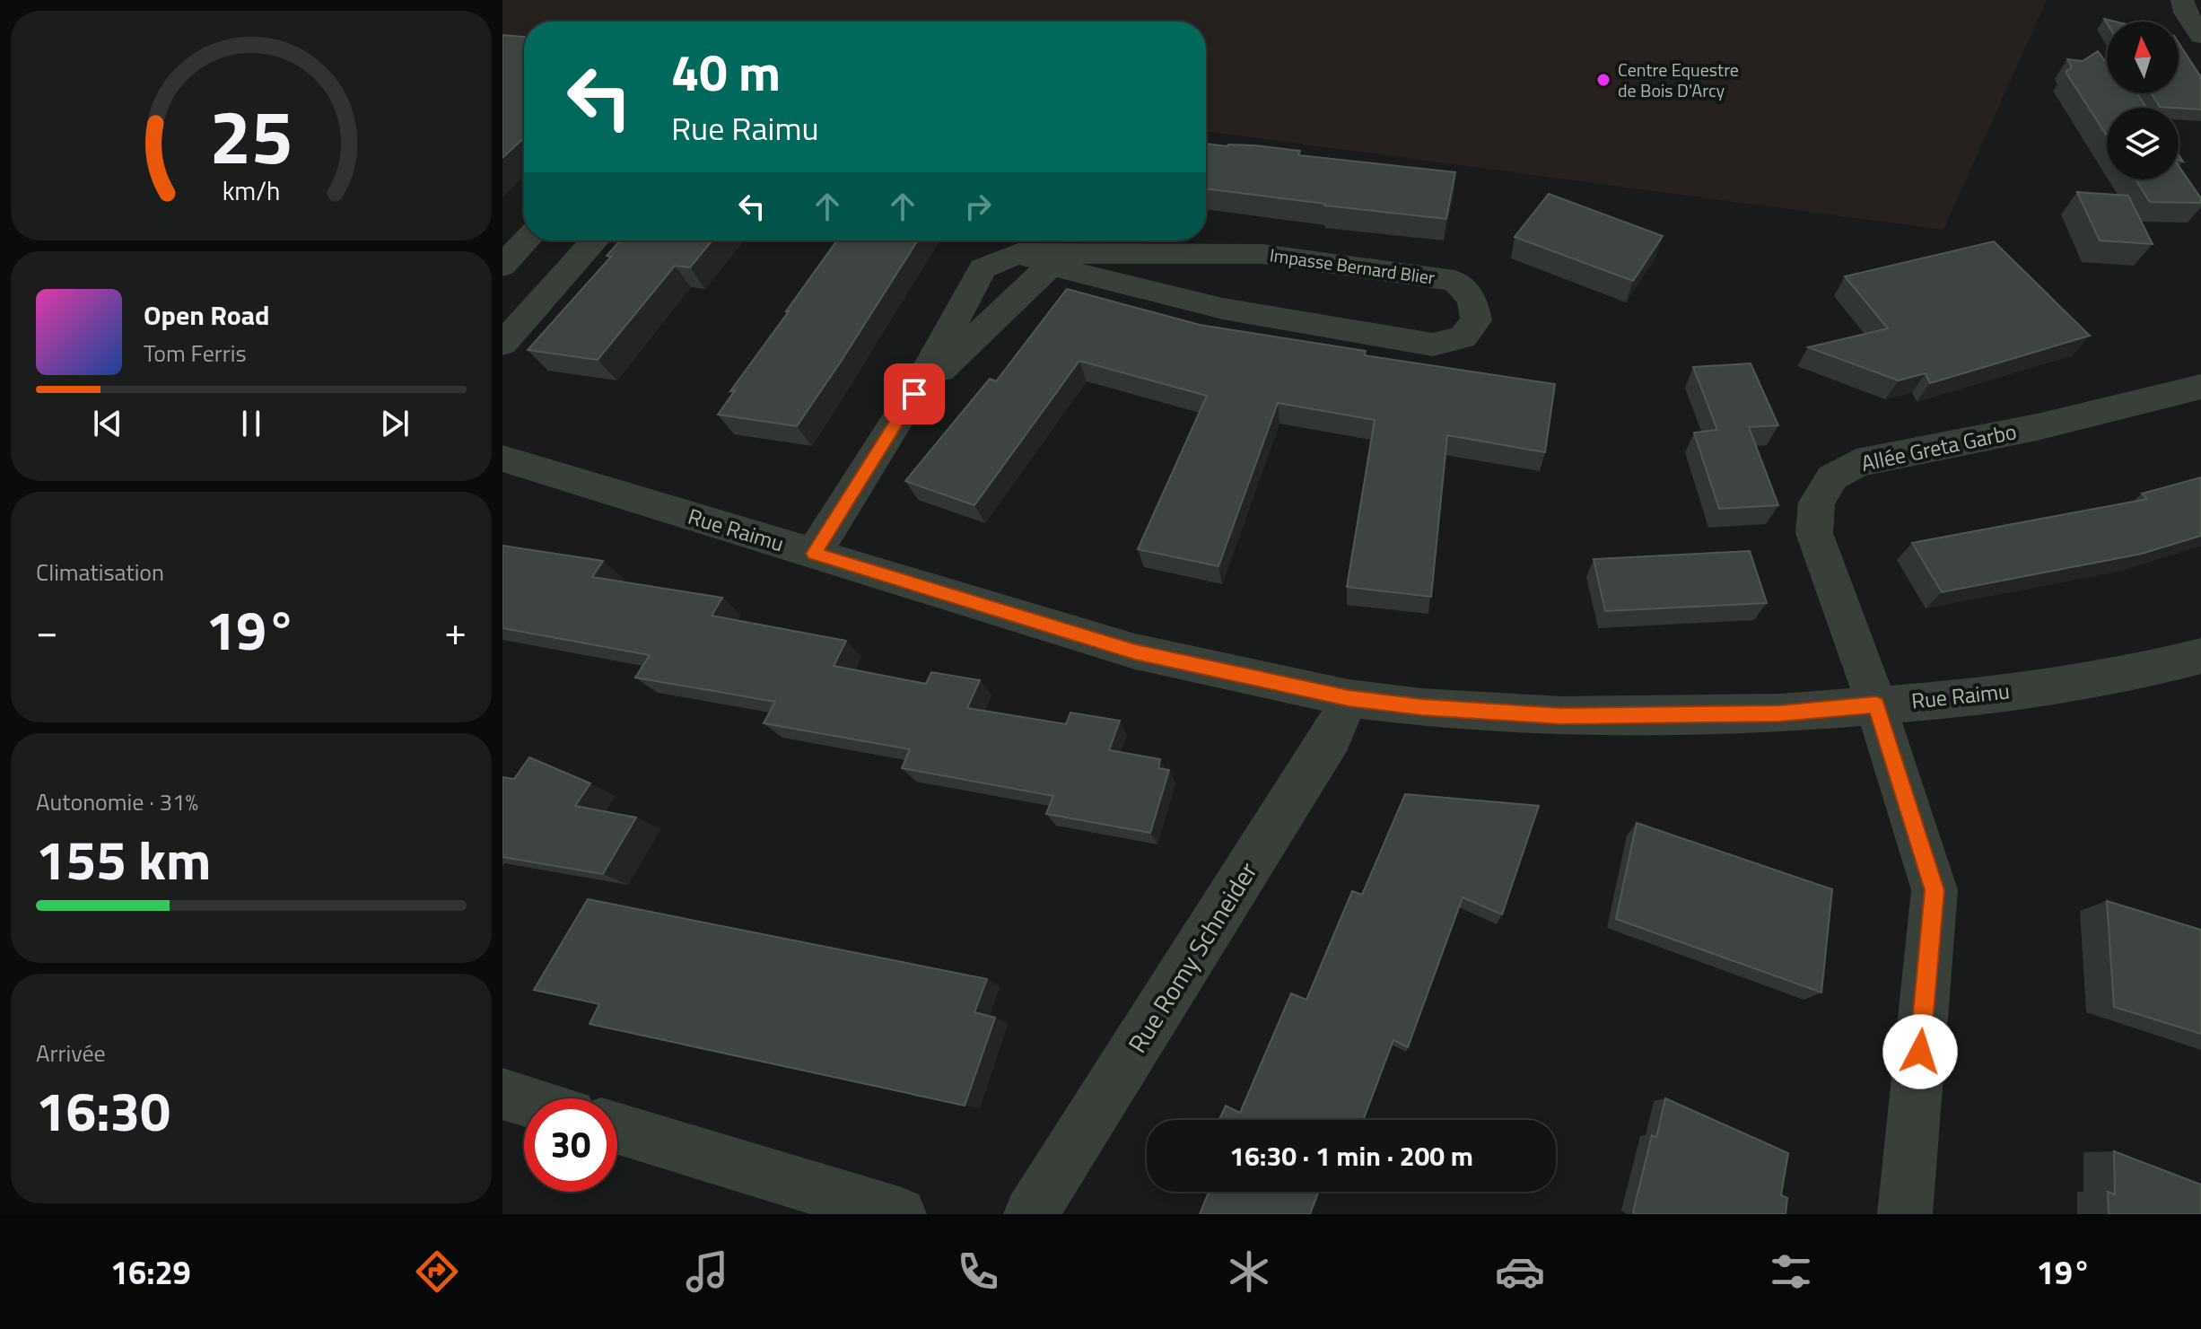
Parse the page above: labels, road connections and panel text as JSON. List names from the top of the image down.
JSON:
{
  "streets": {
    "street": [
      "Impasse Bernard Blier",
      "Allée Greta Garbo",
      "Rue Raimu",
      "Rue Romy Schneider"
    ]
  },
  "crossings": [
    ["Impasse Bernard Blier", "Rue Raimu"],
    ["Allée Greta Garbo", "Rue Raimu"],
    ["Rue Raimu", "Rue Romy Schneider"]
  ],
  "places": ["Centre Equestre de Bois D'Arcy"],
  "north": "top",
  "page": {
    "turn": ["40 m", "Rue Raimu"],
    "song": ["Open Road", "Tom Ferris"],
    "tile": [
      "Climatisation",
      ["Autonomie · 31%", "155 km"],
      ["Arrivée", "16:30"]
    ],
    "heat": ["−", "19°", "+"],
    "limit": "30",
    "trip": "16:30 · 1 min · 200 m",
    "tabs": ["16:29", "19°"],
    "gauge": ["25", "km/h"]
  }
}
